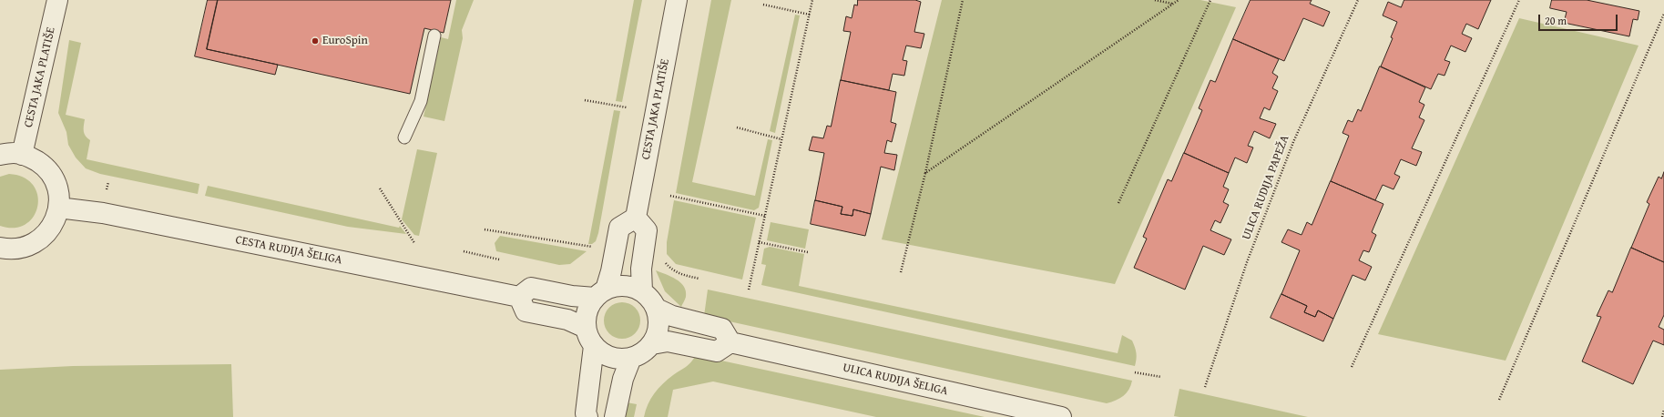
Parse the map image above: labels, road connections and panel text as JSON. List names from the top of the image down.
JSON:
{
  "streets": {
    "street": ["CESTA JAKA PLATIŠE", "CESTA RUDIJA ŠELIGA", "ULICA RUDIJA ŠELIGA"],
    "path": ["ULICA RUDIJA PAPEŽA"]
  },
  "places": ["EuroSpin"],
  "scale_bar": "20 m"
}
